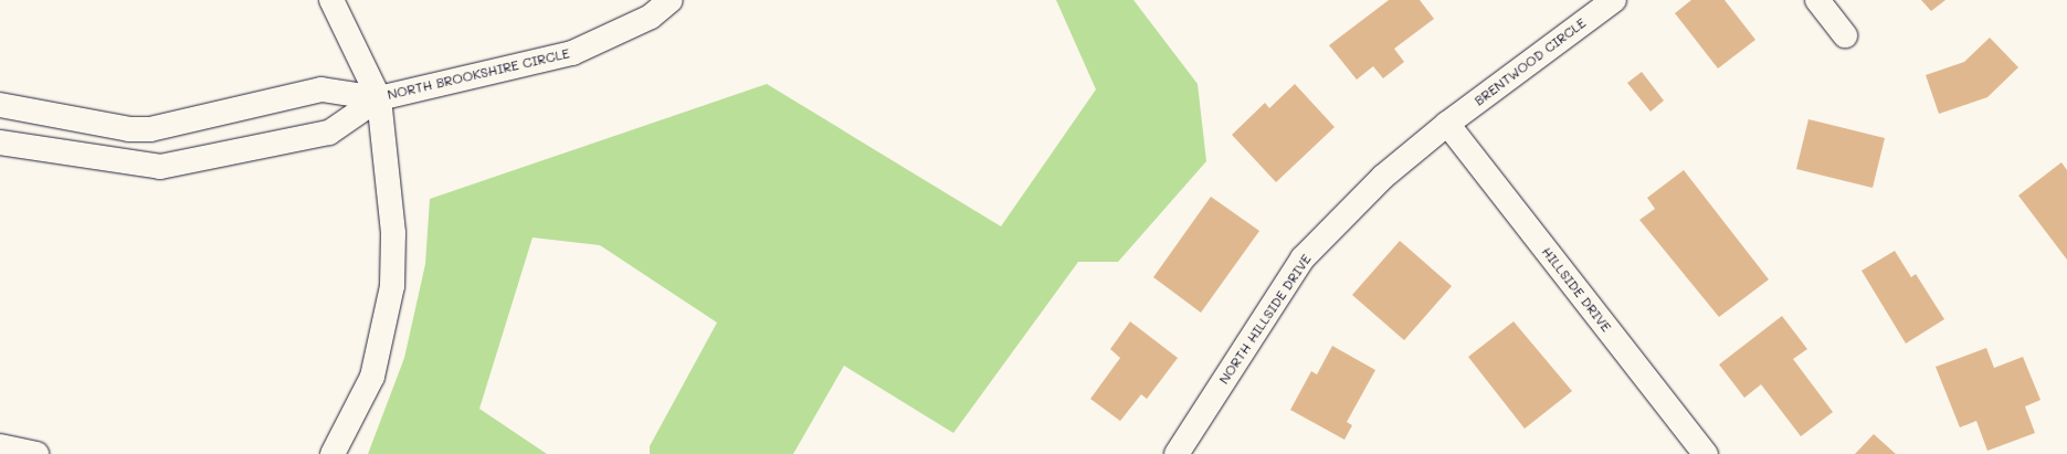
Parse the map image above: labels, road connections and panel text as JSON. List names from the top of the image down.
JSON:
{
  "streets": {
    "street": [
      "BRENTWOOD CIRCLE",
      "NORTH BROOKSHIRE CIRCLE",
      "HILLSIDE DRIVE",
      "NORTH HILLSIDE DRIVE"
    ]
  },
  "crossings": [
    ["BRENTWOOD CIRCLE", "HILLSIDE DRIVE"],
    ["BRENTWOOD CIRCLE", "NORTH HILLSIDE DRIVE"],
    ["HILLSIDE DRIVE", "NORTH HILLSIDE DRIVE"]
  ]
}
